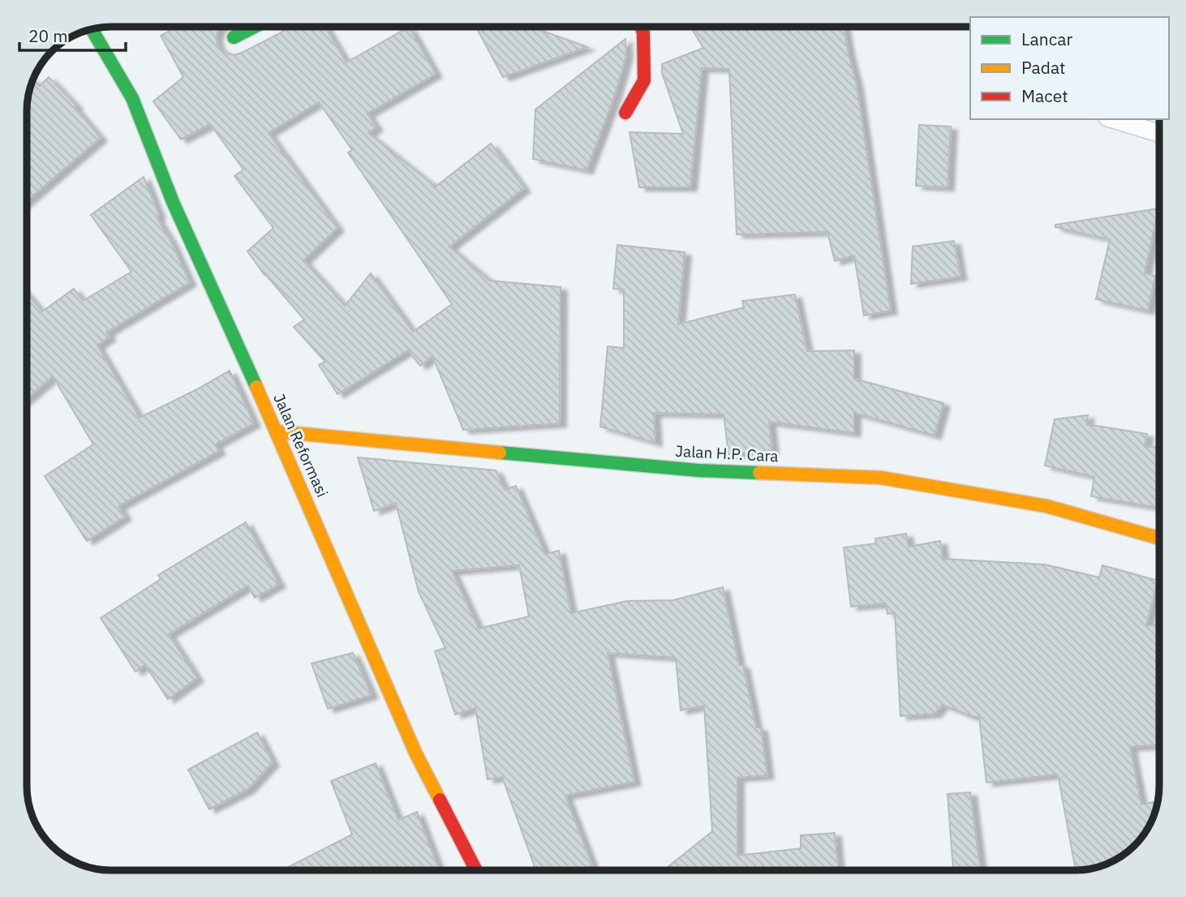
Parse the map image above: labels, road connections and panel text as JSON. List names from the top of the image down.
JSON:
{
  "streets": {
    "street": ["Jalan Reformasi", "Jalan H.P. Cara"]
  },
  "crossings": [
    ["Jalan Reformasi", "Jalan H.P. Cara"]
  ],
  "legend": ["Lancar", "Padat", "Macet"],
  "scale_bar": "20 m"
}
